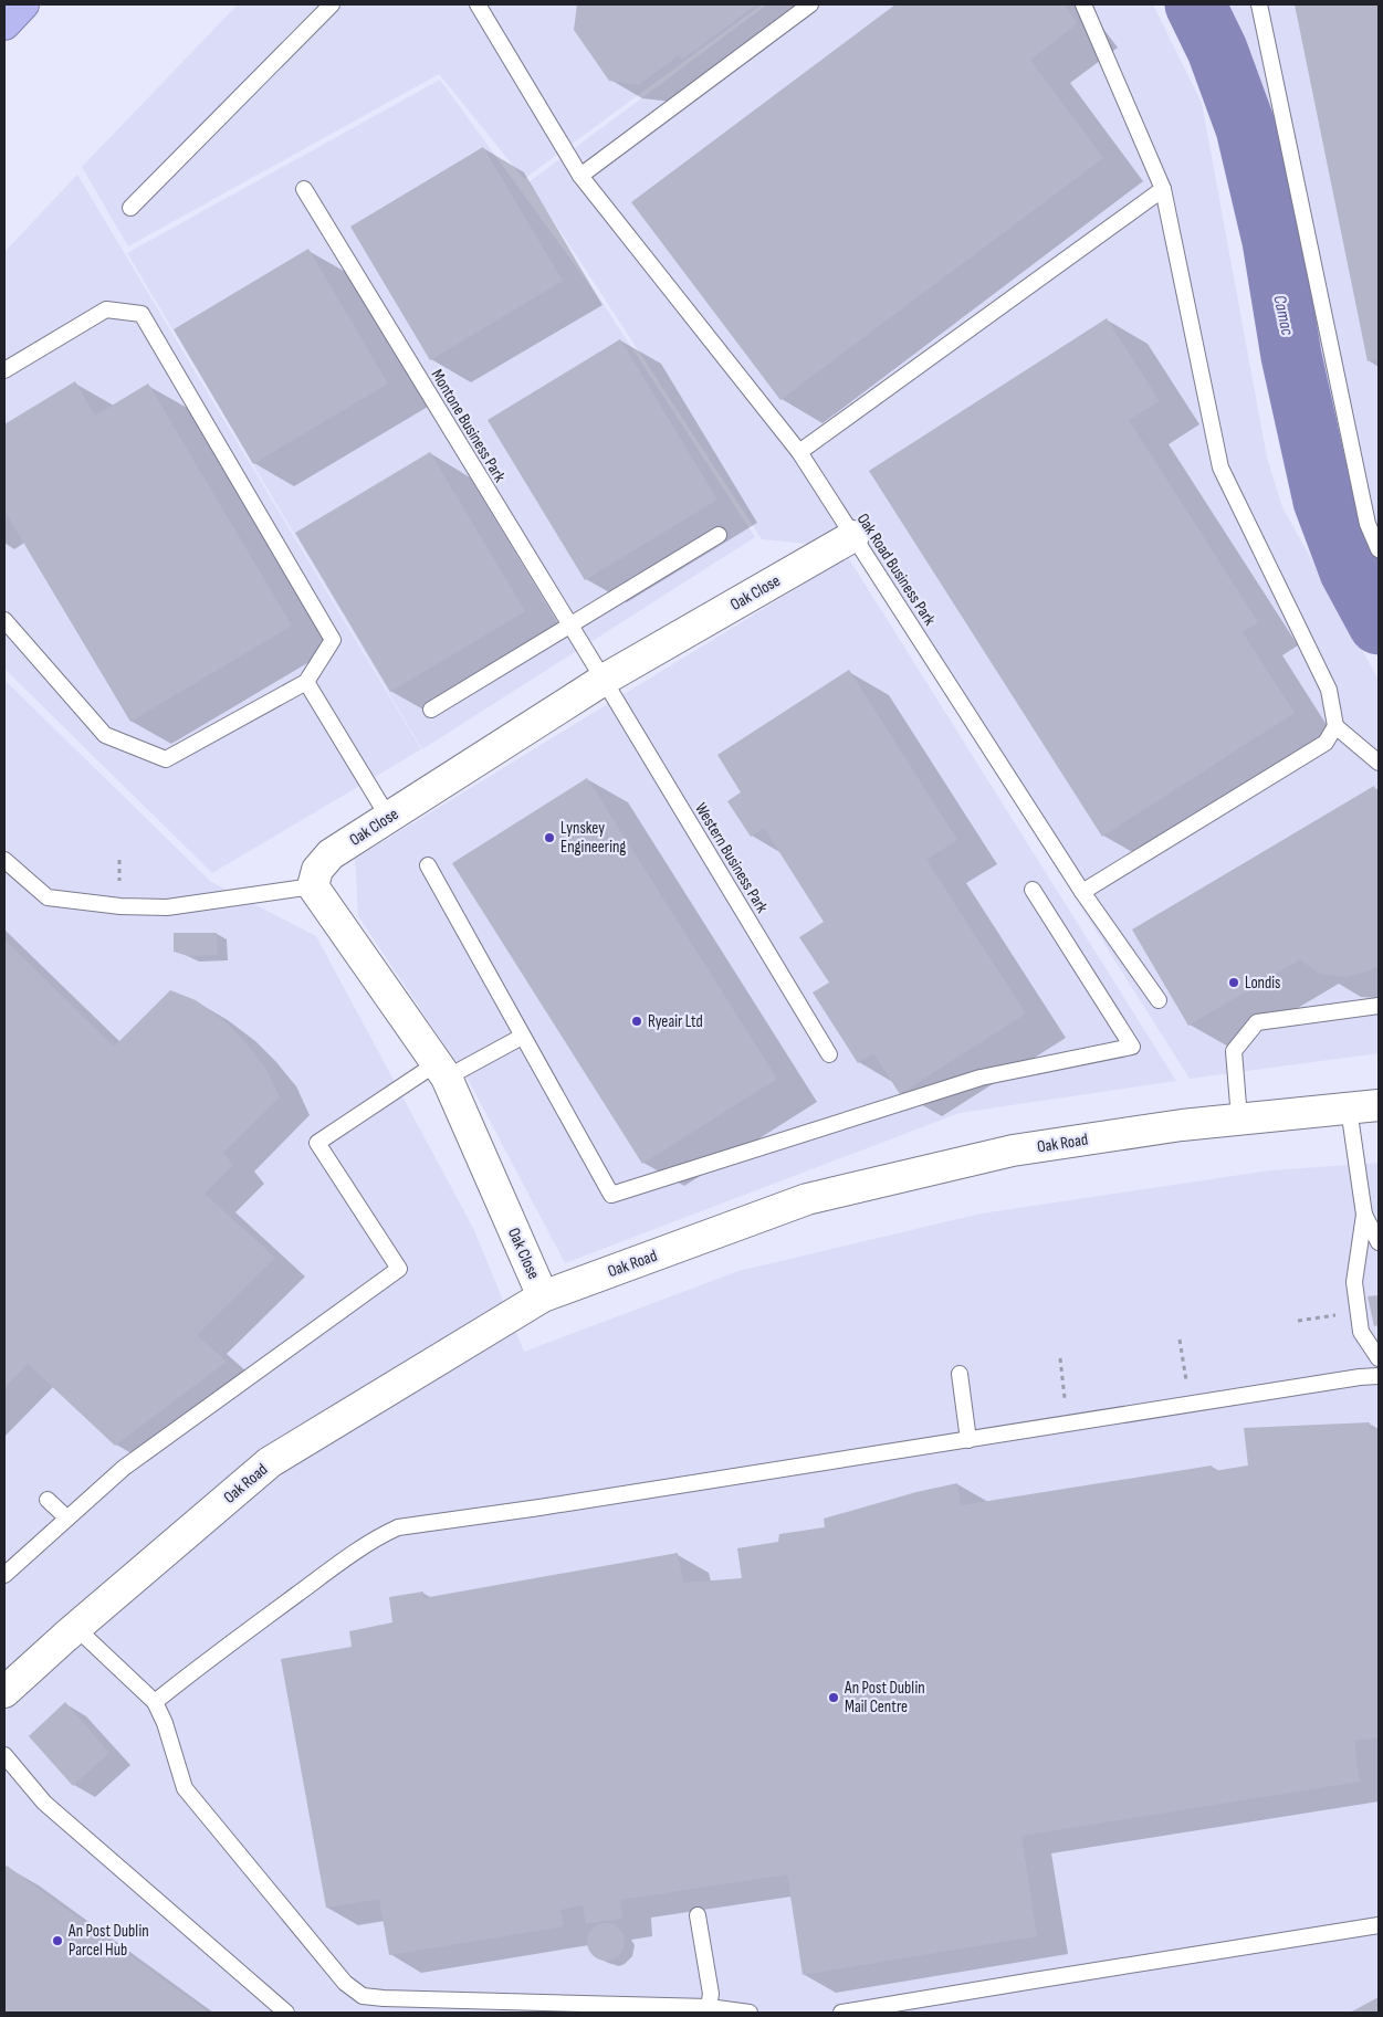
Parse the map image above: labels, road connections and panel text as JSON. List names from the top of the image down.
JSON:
{
  "streets": {
    "street": ["Oak Close", "Oak Road"],
    "lane": ["Montone Business Park", "Oak Road Business Park", "Western Business Park"]
  },
  "crossings": [
    ["Montone Business Park", "Oak Close"],
    ["Montone Business Park", "Western Business Park"],
    ["Oak Road Business Park", "Oak Close"],
    ["Oak Close", "Western Business Park"],
    ["Oak Close", "Oak Road"]
  ],
  "water": ["Camac"],
  "places": [
    "Lynskey Engineering",
    "Londis",
    "Ryeair Ltd",
    "An Post Dublin Mail Centre",
    "An Post Dublin Parcel Hub"
  ]
}
